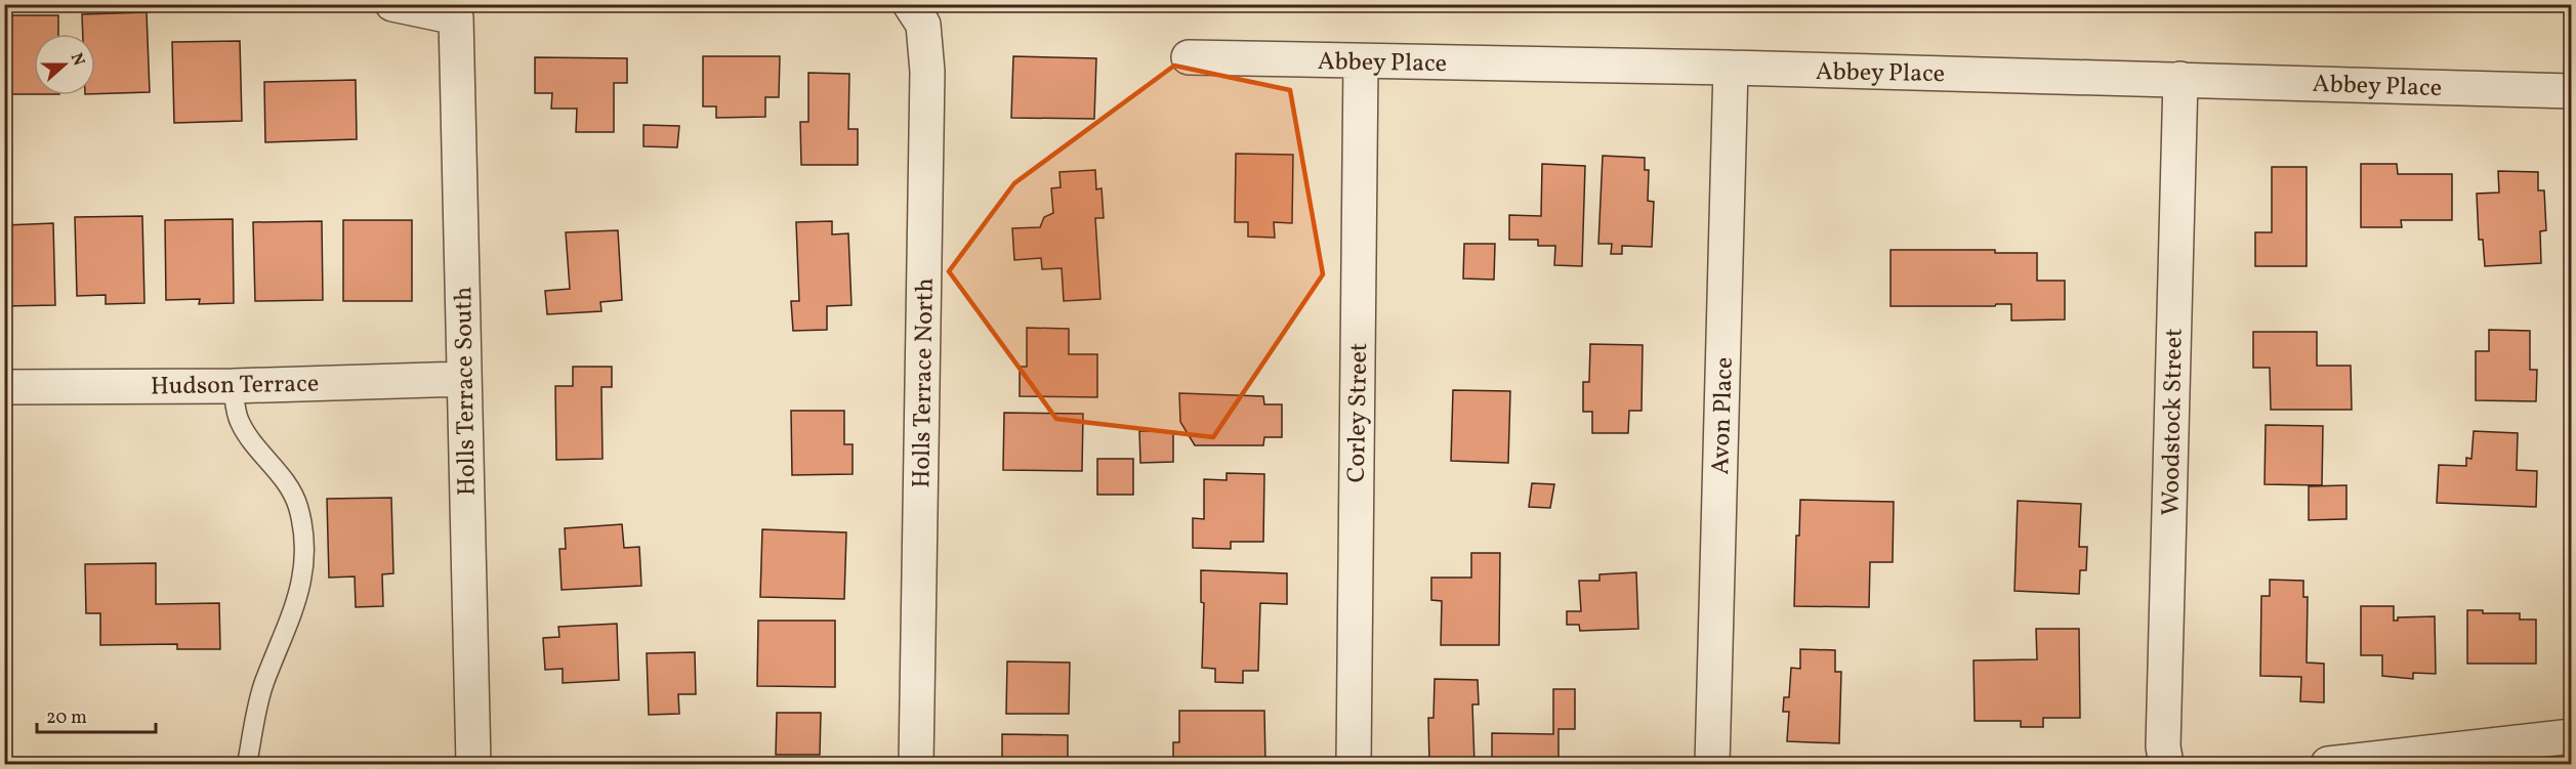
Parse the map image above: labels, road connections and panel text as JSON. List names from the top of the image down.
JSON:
{
  "streets": {
    "street": [
      "Abbey Place",
      "Holls Terrace North",
      "Hudson Terrace",
      "Holls Terrace South",
      "Corley Street",
      "Avon Place",
      "Woodstock Street"
    ]
  },
  "crossings": [
    ["Abbey Place", "Corley Street"],
    ["Abbey Place", "Avon Place"],
    ["Abbey Place", "Woodstock Street"],
    ["Hudson Terrace", "Holls Terrace South"]
  ],
  "scale_bar": "20 m",
  "north": "right"
}
